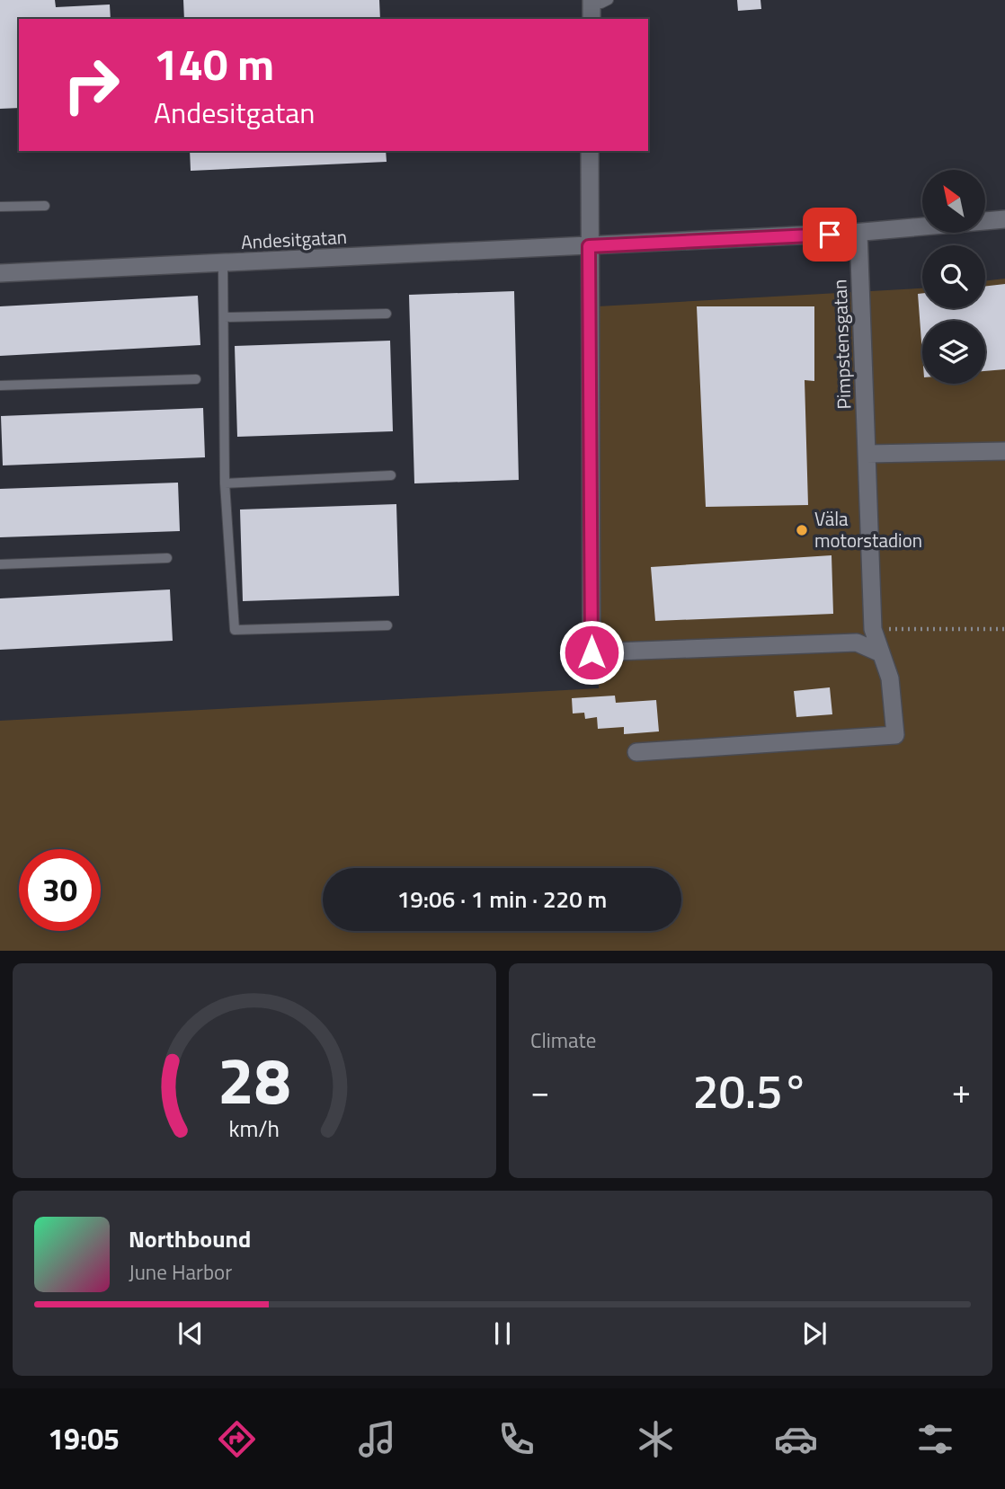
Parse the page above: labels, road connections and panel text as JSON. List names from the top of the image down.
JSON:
{
  "streets": {
    "street": ["Andesitgatan", "Pimpstensgatan"]
  },
  "crossings": [
    ["Andesitgatan", "Pimpstensgatan"]
  ],
  "places": ["Väla motorstadion"],
  "north": "top left",
  "page": {
    "turn": ["140 m", "Andesitgatan"],
    "limit": "30",
    "trip": "19:06 · 1 min · 220 m",
    "tile": "Climate",
    "heat": ["−", "20.5°", "+"],
    "song": ["Northbound", "June Harbor"],
    "tabs": "19:05",
    "gauge": ["28", "km/h"]
  }
}
